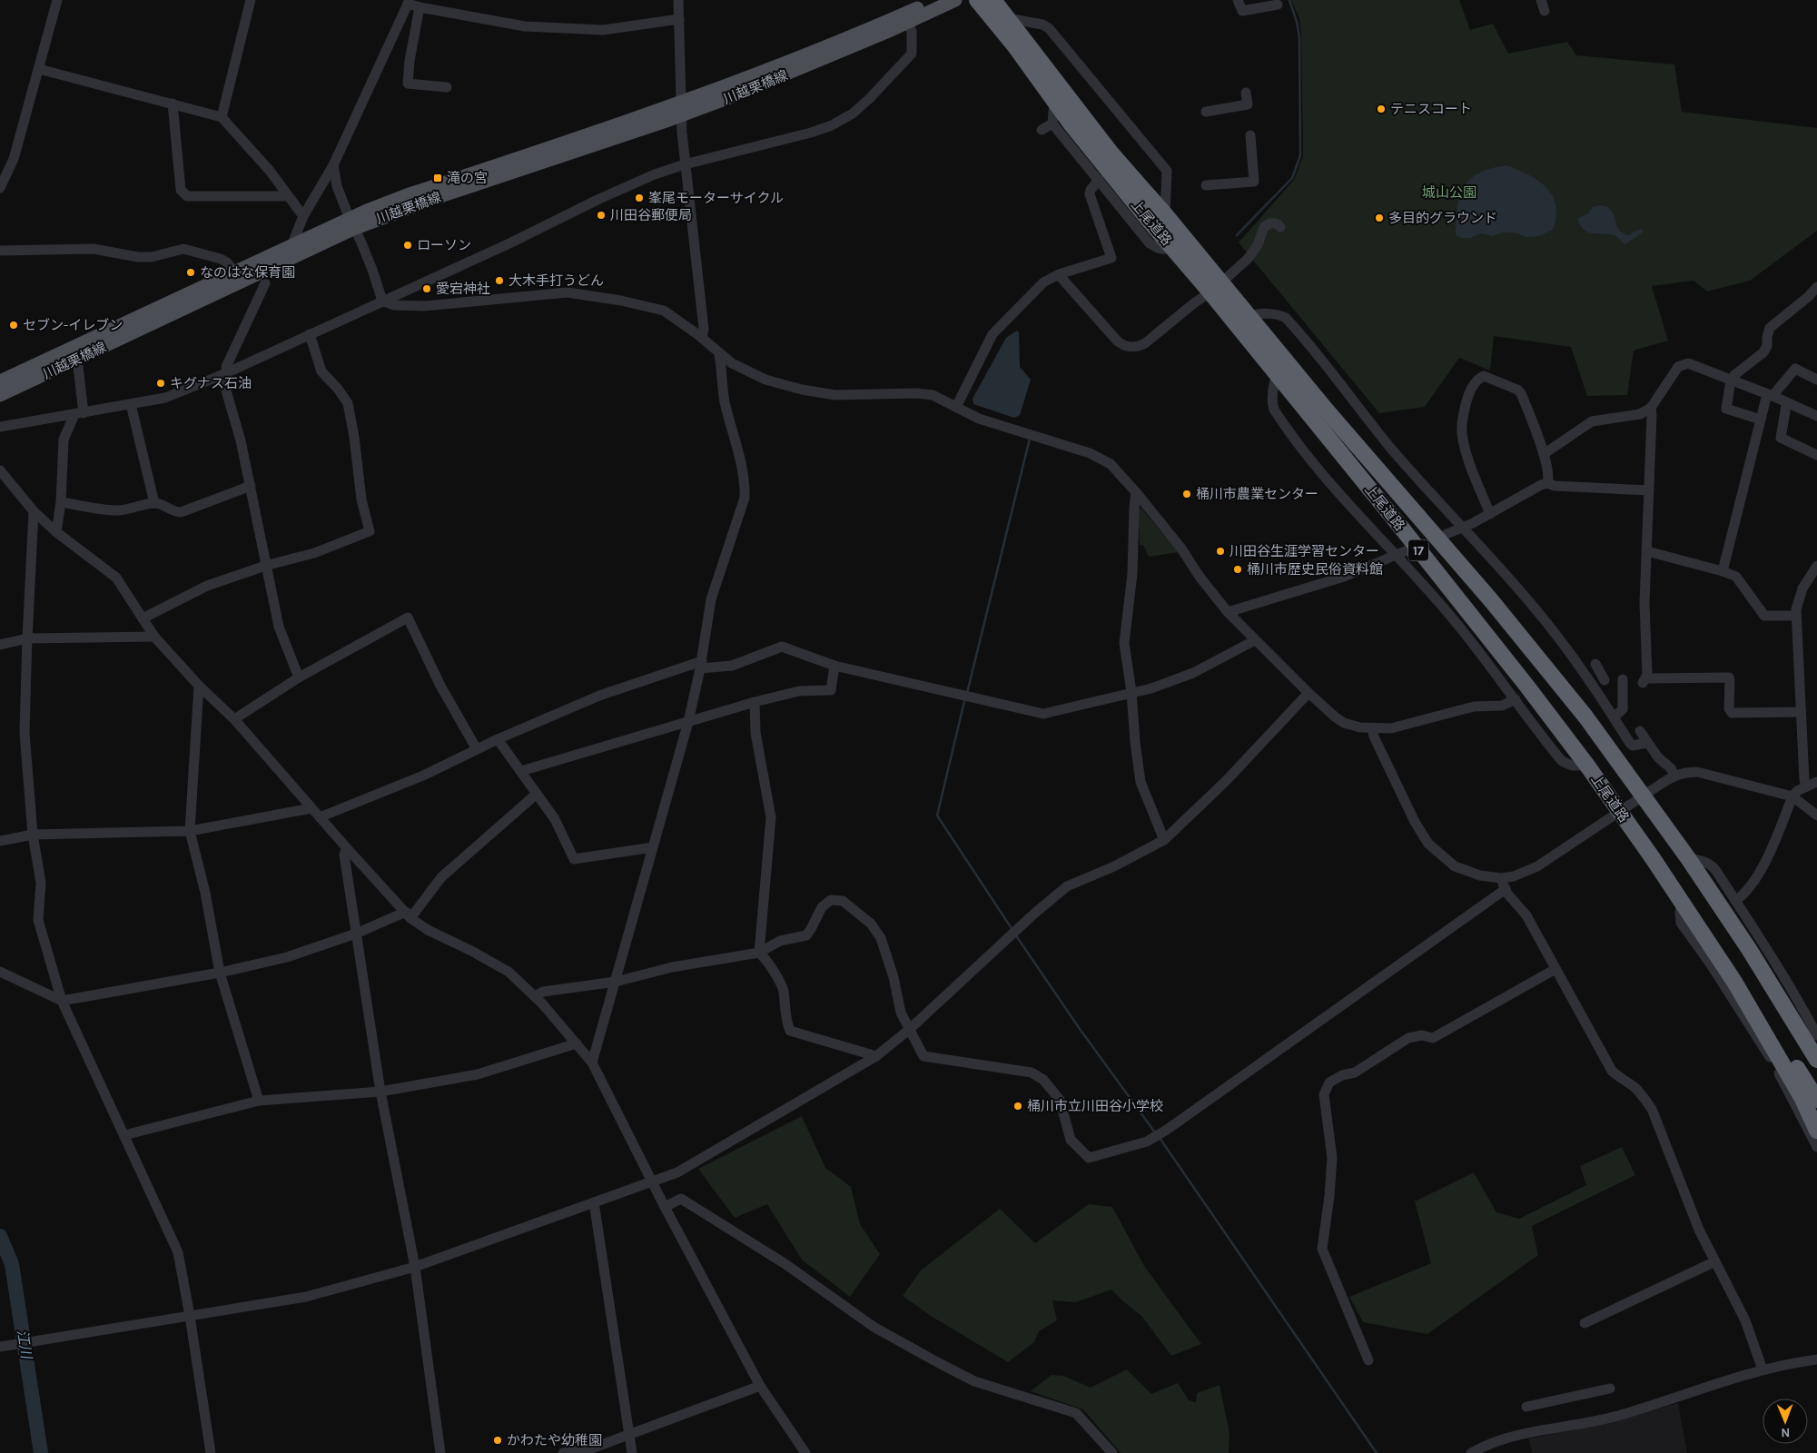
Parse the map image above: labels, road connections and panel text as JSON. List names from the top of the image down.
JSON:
{
  "streets": {
    "highway": ["上尾道路", "17"],
    "main road": ["川越栗橋線"]
  },
  "water": ["江川"],
  "parks": ["城山公園"],
  "places": {
    "other": [
      "テニスコート",
      "峯尾モーターサイクル",
      "川田谷郵便局",
      "多目的グラウンド",
      "ローソン",
      "なのはな保育園",
      "大木手打うどん",
      "愛宕神社",
      "セブン-イレブン",
      "キグナス石油",
      "桶川市農業センター",
      "川田谷生涯学習センター",
      "桶川市歴史民俗資料館",
      "桶川市立川田谷小学校",
      "かわたや幼稚園"
    ],
    "transit": ["滝の宮"]
  },
  "north": "bottom"
}
